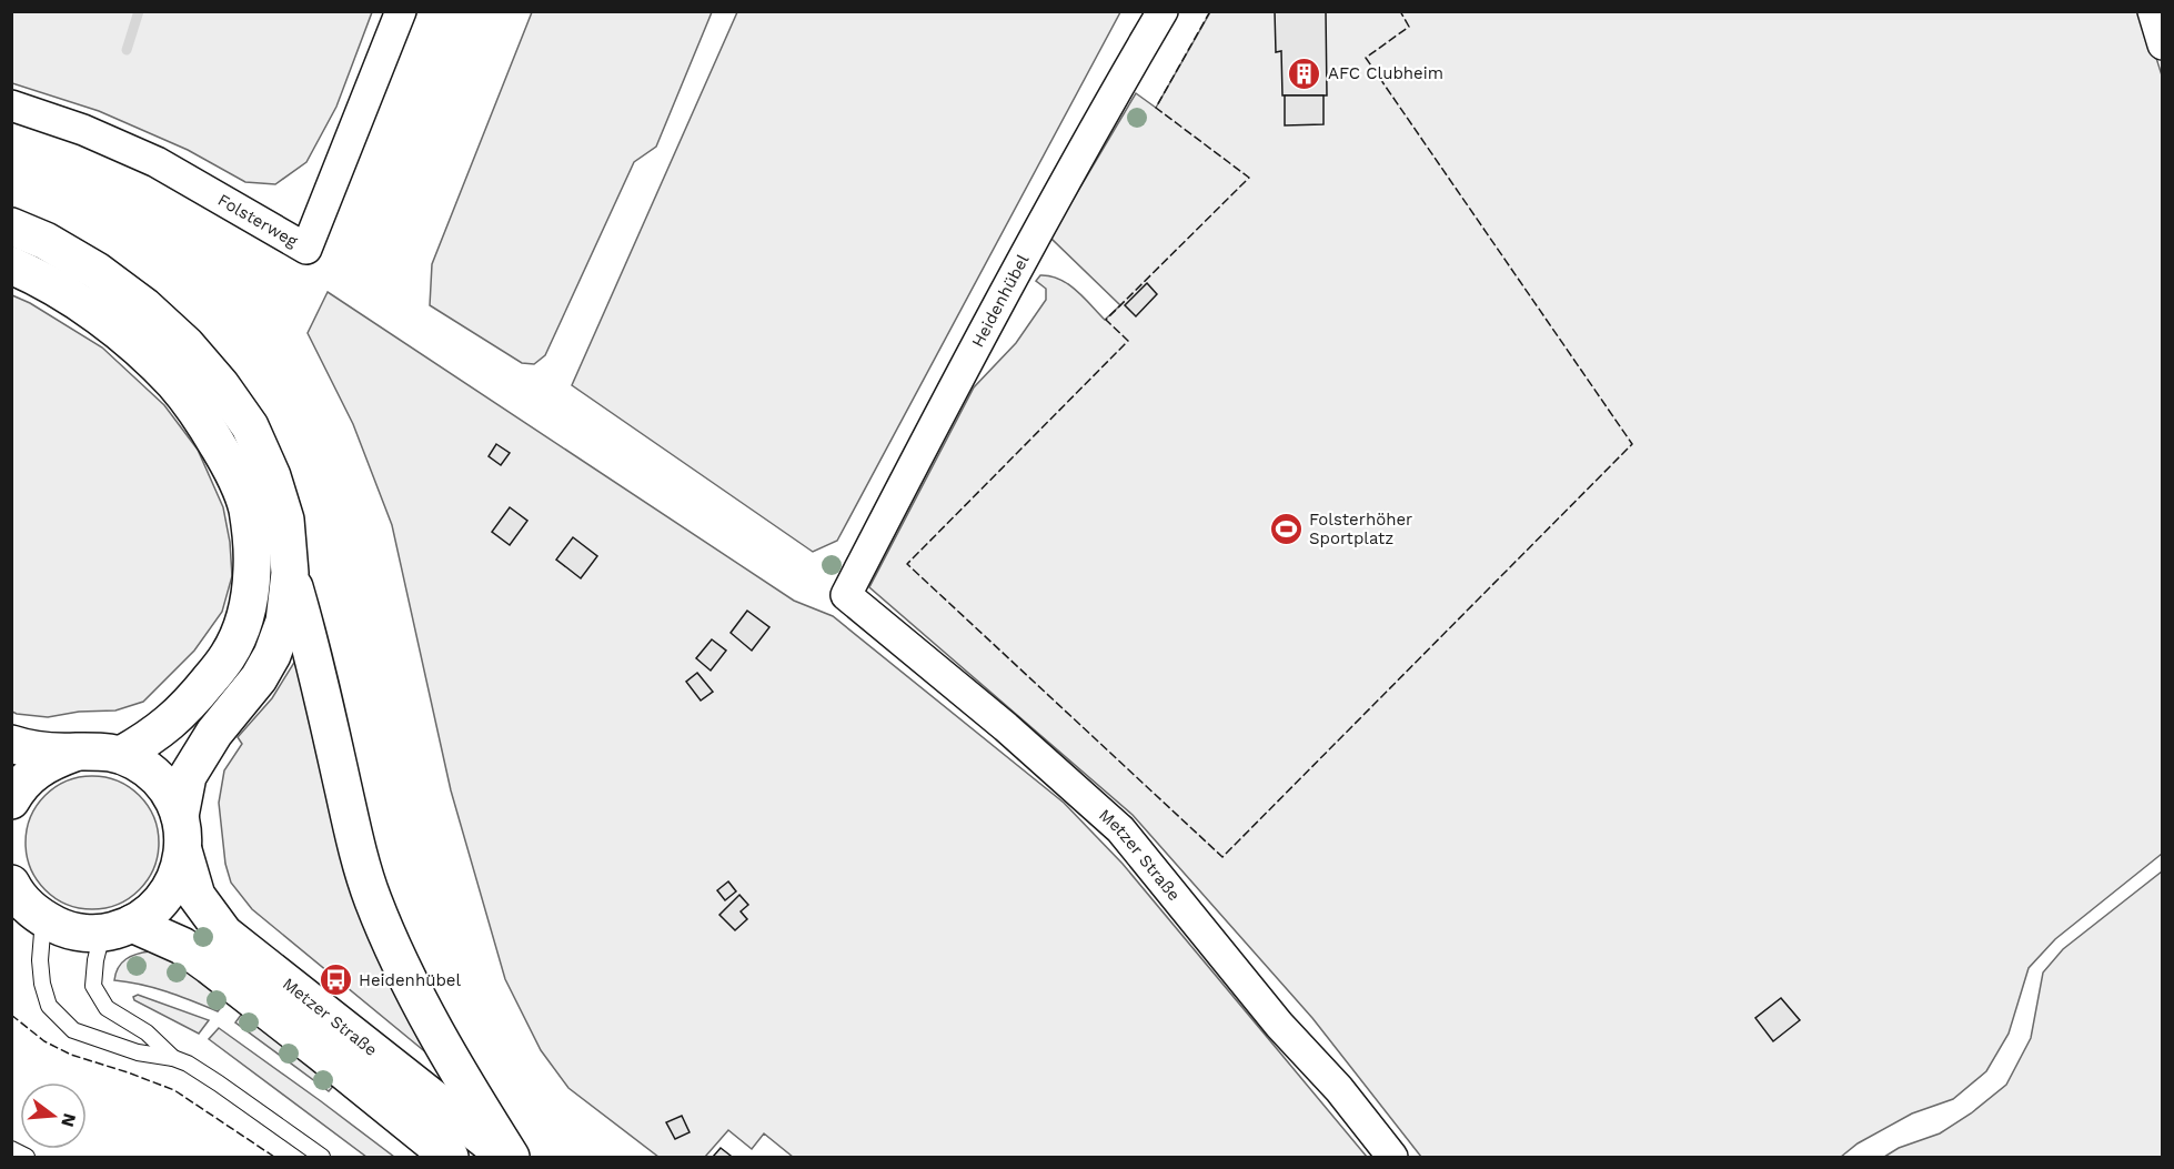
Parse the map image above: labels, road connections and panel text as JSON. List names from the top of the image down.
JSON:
{
  "streets": {
    "main road": ["Metzer Straße"],
    "street": ["Folsterweg", "Heidenhübel"]
  },
  "crossings": [
    ["Heidenhübel", "Metzer Straße"]
  ],
  "places": {
    "building": ["AFC Clubheim"],
    "sports": ["Folsterhöher Sportplatz"],
    "bus stop": ["Heidenhübel"]
  },
  "north": "right"
}
